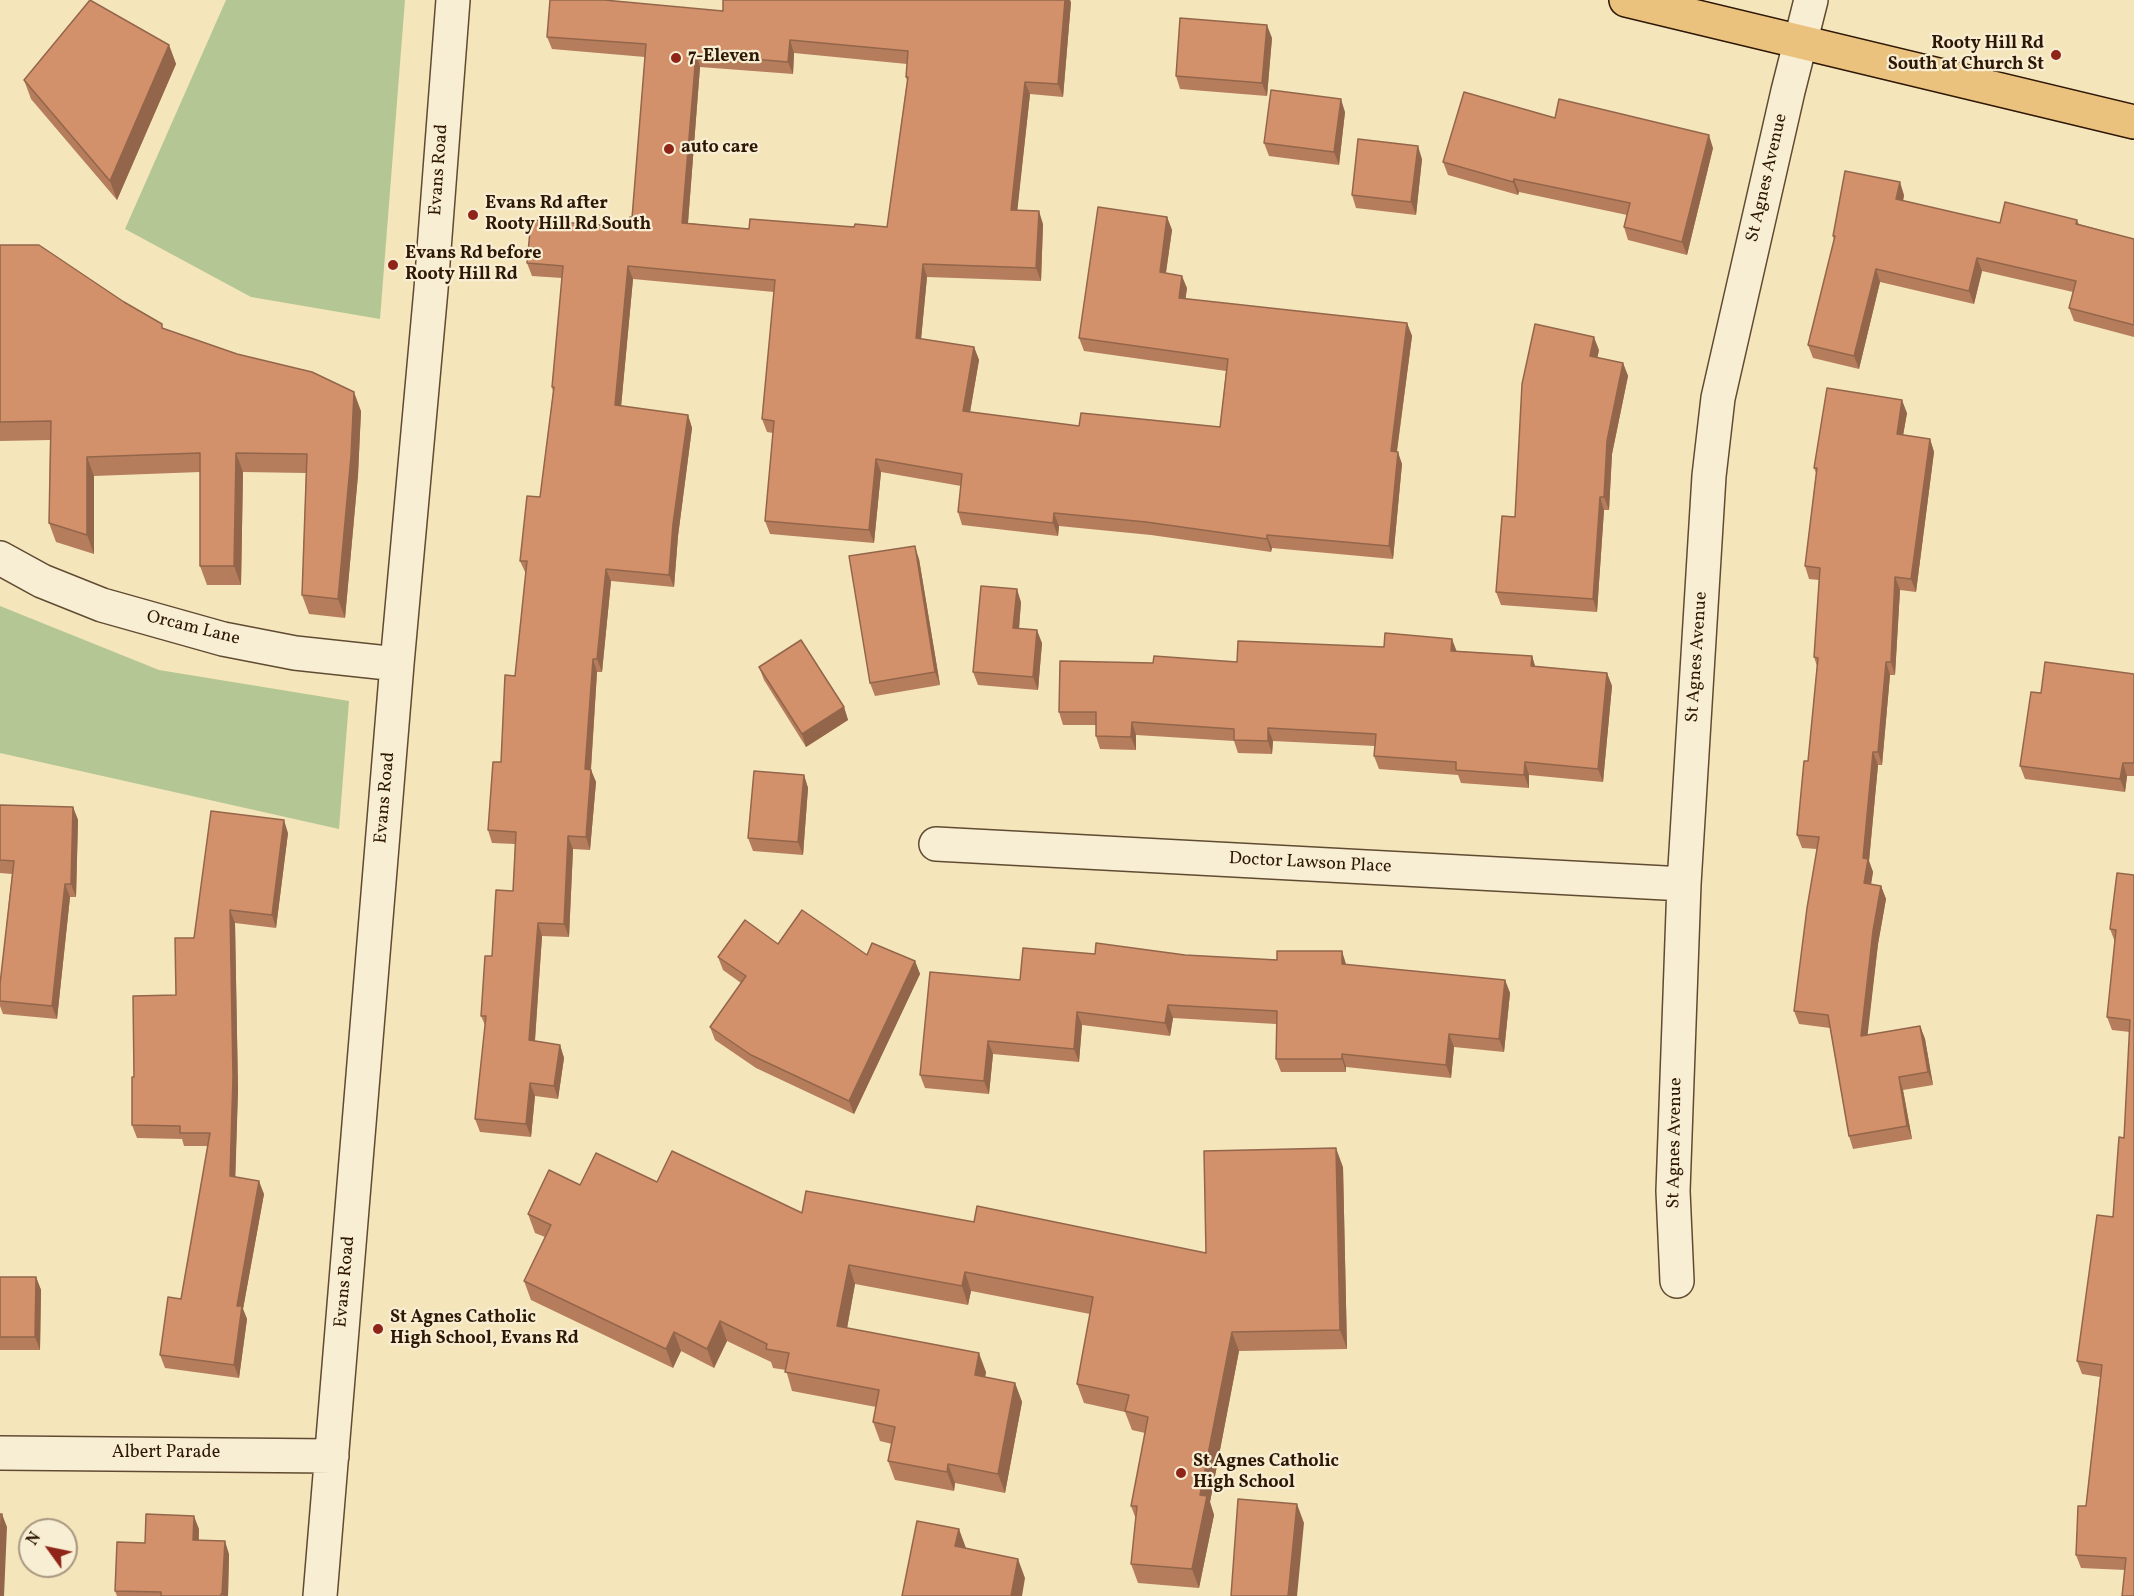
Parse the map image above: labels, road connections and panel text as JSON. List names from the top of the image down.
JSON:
{
  "streets": {
    "street": [
      "Evans Road",
      "St Agnes Avenue",
      "Orcam Lane",
      "Doctor Lawson Place",
      "Albert Parade"
    ]
  },
  "crossings": [
    ["Evans Road", "Orcam Lane"],
    ["Evans Road", "Albert Parade"],
    ["St Agnes Avenue", "Doctor Lawson Place"]
  ],
  "places": [
    "Rooty Hill Rd South at Church St",
    "7-Eleven",
    "auto care",
    "Evans Rd after Rooty Hill Rd South",
    "Evans Rd before Rooty Hill Rd",
    "St Agnes Catholic High School, Evans Rd",
    "St Agnes Catholic High School"
  ],
  "north": "top left"
}
